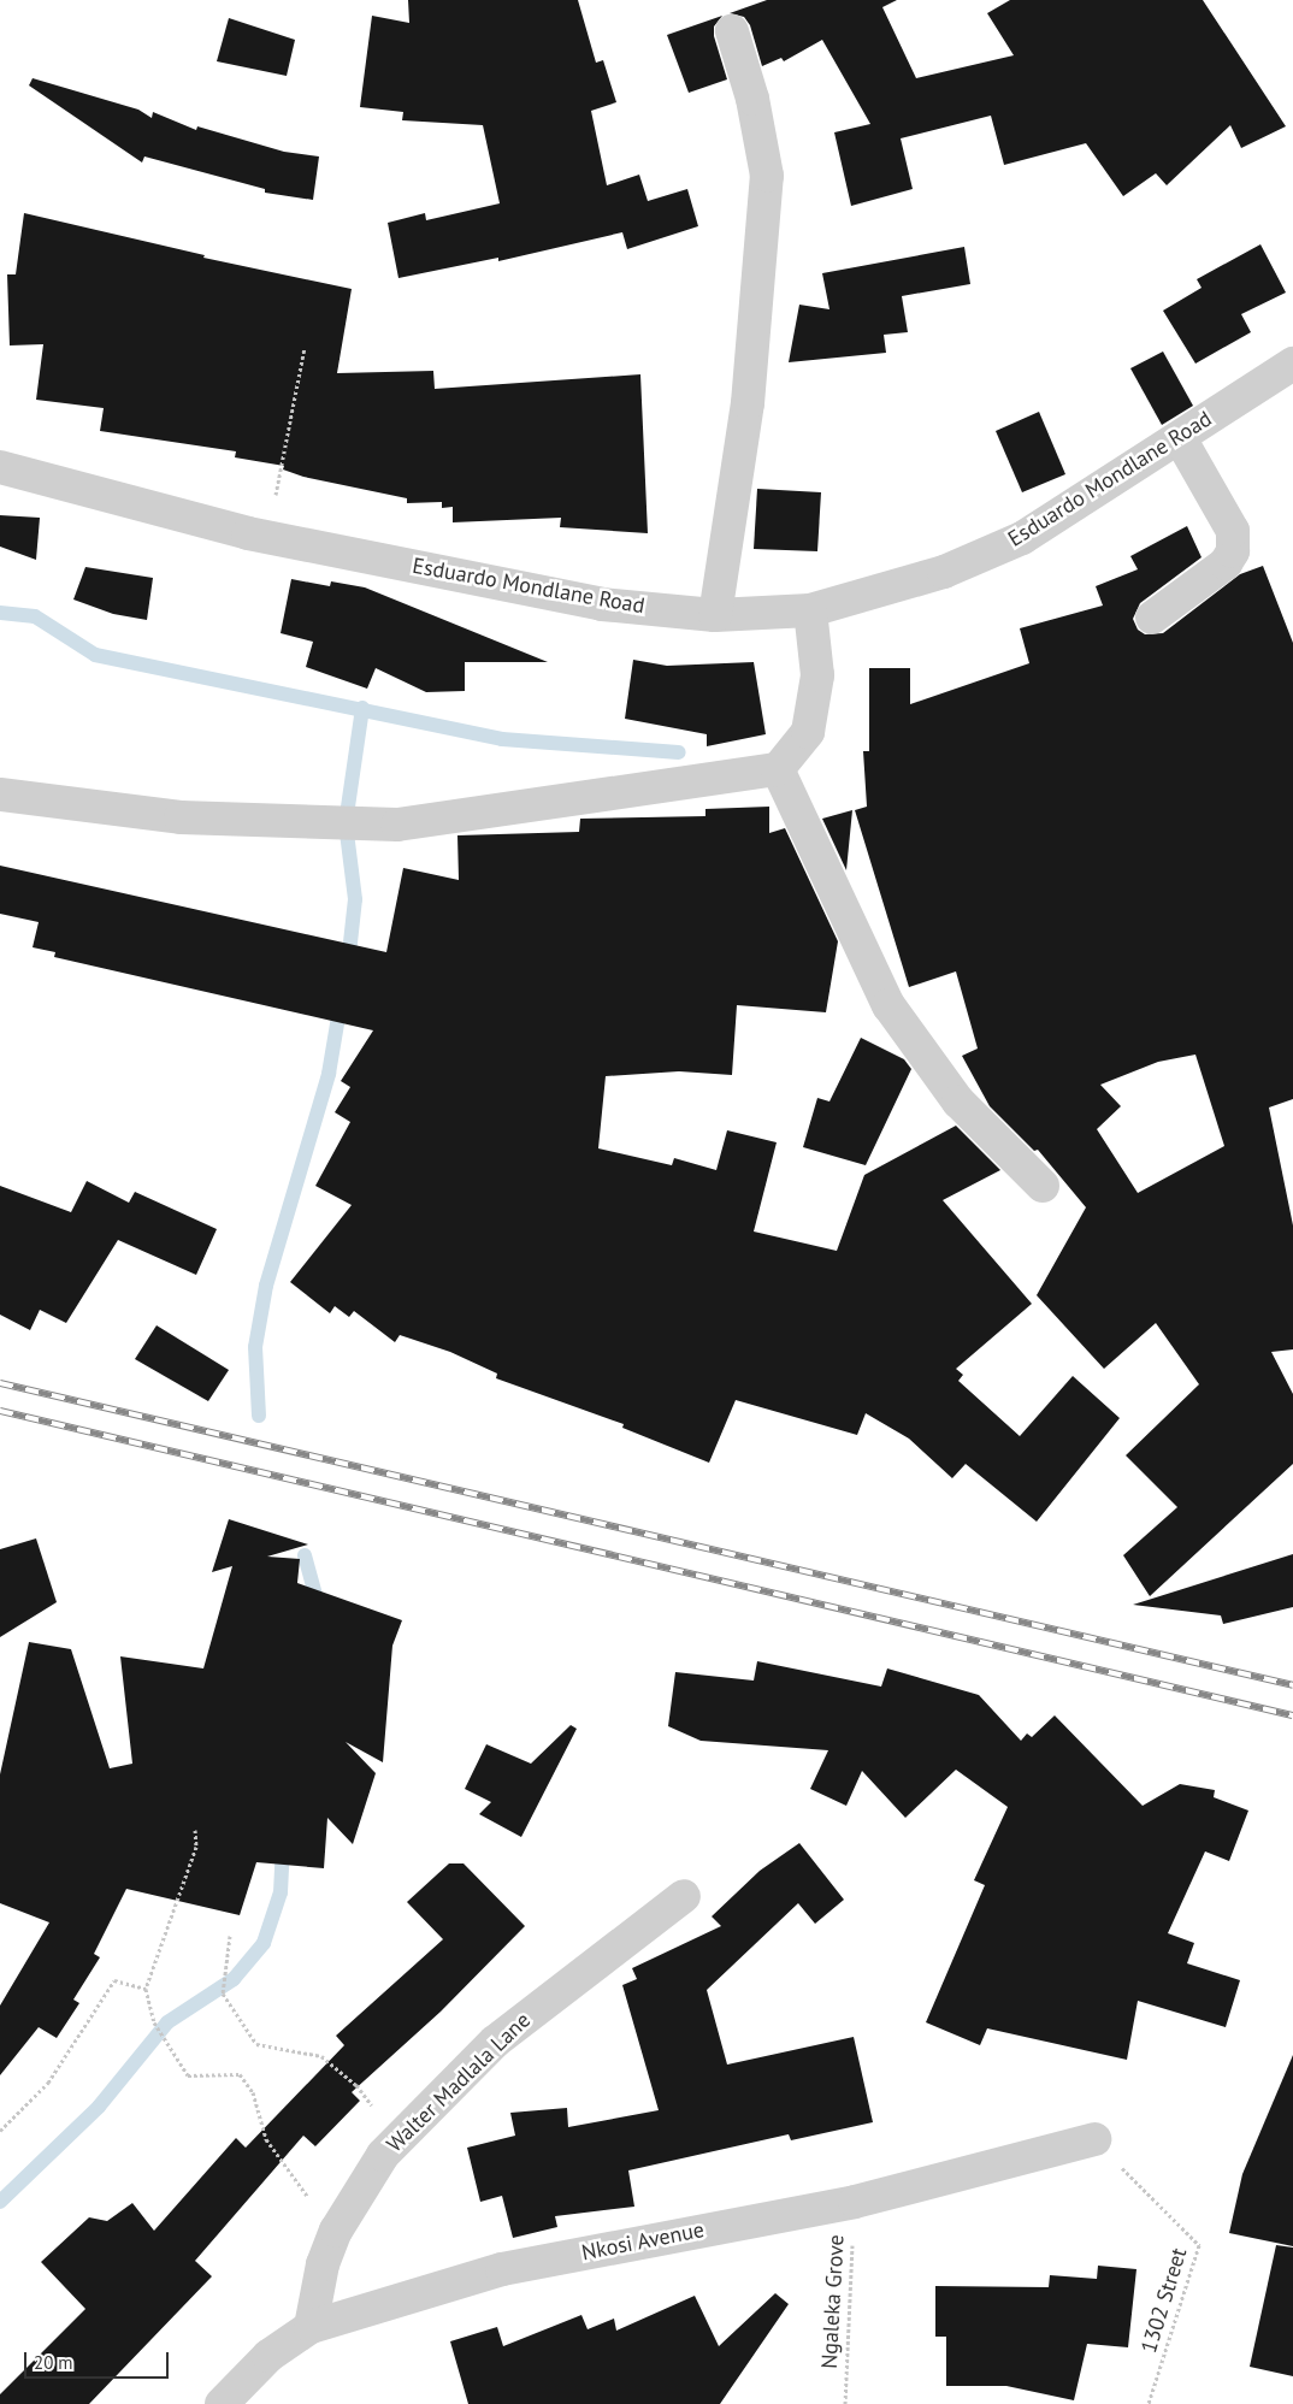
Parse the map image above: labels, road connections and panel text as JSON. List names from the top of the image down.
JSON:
{
  "streets": {
    "street": ["Esduardo Mondlane Road", "Walter Madlala Lane", "Nkosi Avenue"],
    "path": ["1302 Street", "Ngaleka Grove"]
  },
  "crossings": [
    ["Walter Madlala Lane", "Nkosi Avenue"],
    ["Nkosi Avenue", "1302 Street"],
    ["Nkosi Avenue", "Ngaleka Grove"]
  ],
  "scale_bar": "20 m"
}
